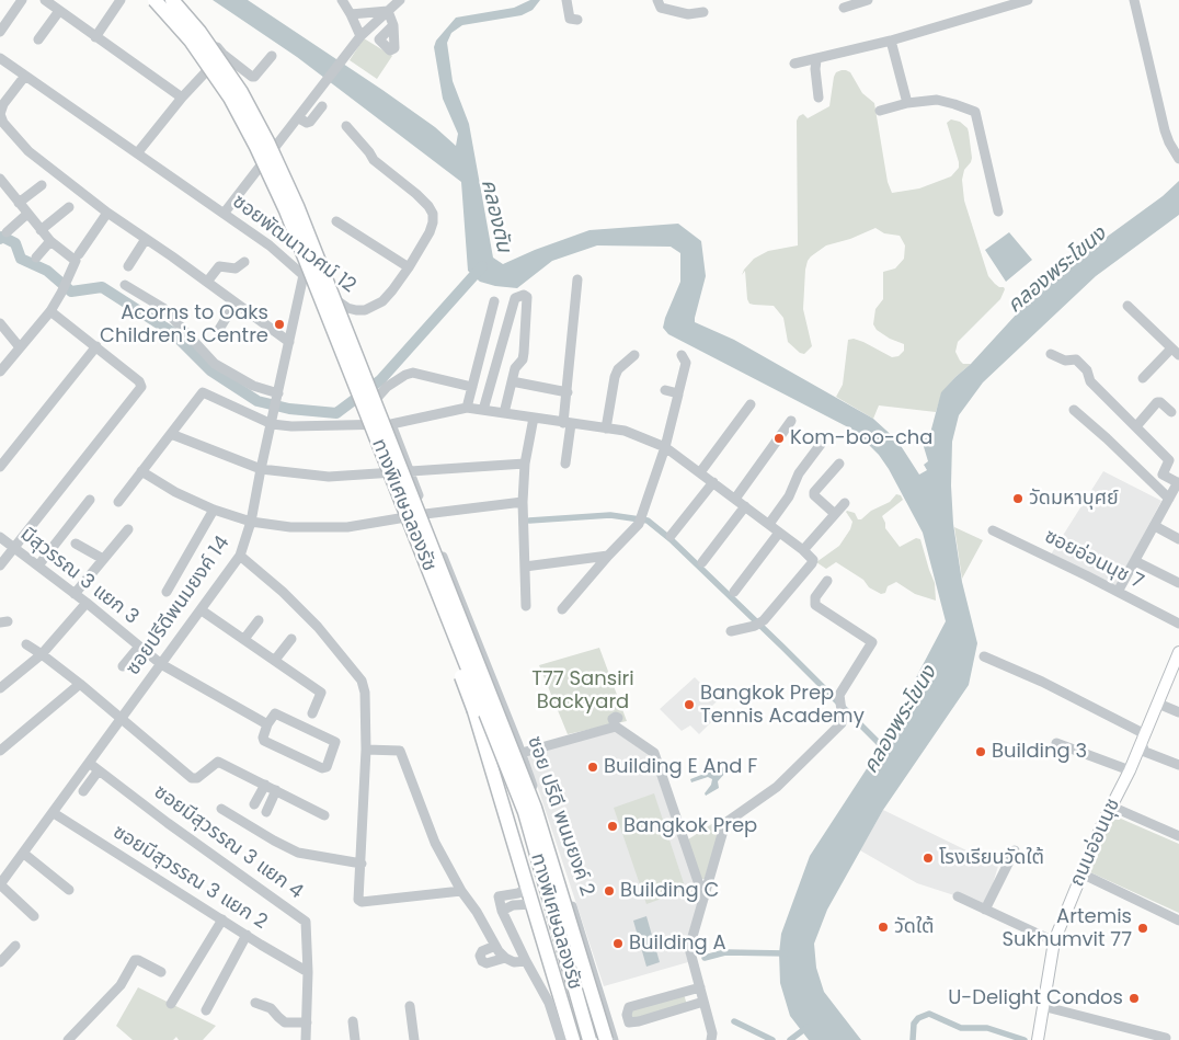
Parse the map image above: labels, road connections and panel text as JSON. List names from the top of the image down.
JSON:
{
  "streets": {
    "highway": ["ทางพิเศษฉลองรัช"],
    "main road": ["ถนนอ่อนนุช"],
    "street": [
      "ซอยพัฒนาเวศม์ 12",
      "ซอยอ่อนนุช 7",
      "มีสุวรรณ 3 แยก 3",
      "ซอยปรีดีพนมยงค์ 14",
      "ซอย ปรีดี พนมยงค์ 2",
      "ซอยมีสุวรรณ 3 แยก 4",
      "ซอยมีสุวรรณ 3 แยก 2"
    ]
  },
  "crossings": [
    ["ซอยพัฒนาเวศม์ 12", "ซอยปรีดีพนมยงค์ 14"],
    ["มีสุวรรณ 3 แยก 3", "ซอยปรีดีพนมยงค์ 14"],
    ["ซอยปรีดีพนมยงค์ 14", "ซอยมีสุวรรณ 3 แยก 4"],
    ["ซอยปรีดีพนมยงค์ 14", "ซอยมีสุวรรณ 3 แยก 2"],
    ["ซอยมีสุวรรณ 3 แยก 4", "ซอยมีสุวรรณ 3 แยก 2"]
  ],
  "water": ["คลองตัน", "คลองพระโขนง"],
  "parks": ["T77 Sansiri Backyard"],
  "places": [
    "Acorns to Oaks Children's Centre",
    "Kom-boo-cha",
    "วัดมหาบุศย์",
    "Bangkok Prep Tennis Academy",
    "Building 3",
    "Building E And F",
    "Bangkok Prep",
    "โรงเรียนวัดใต้",
    "Building C",
    "วัดใต้",
    "Artemis Sukhumvit 77",
    "Building A",
    "U-Delight Condos"
  ]
}
